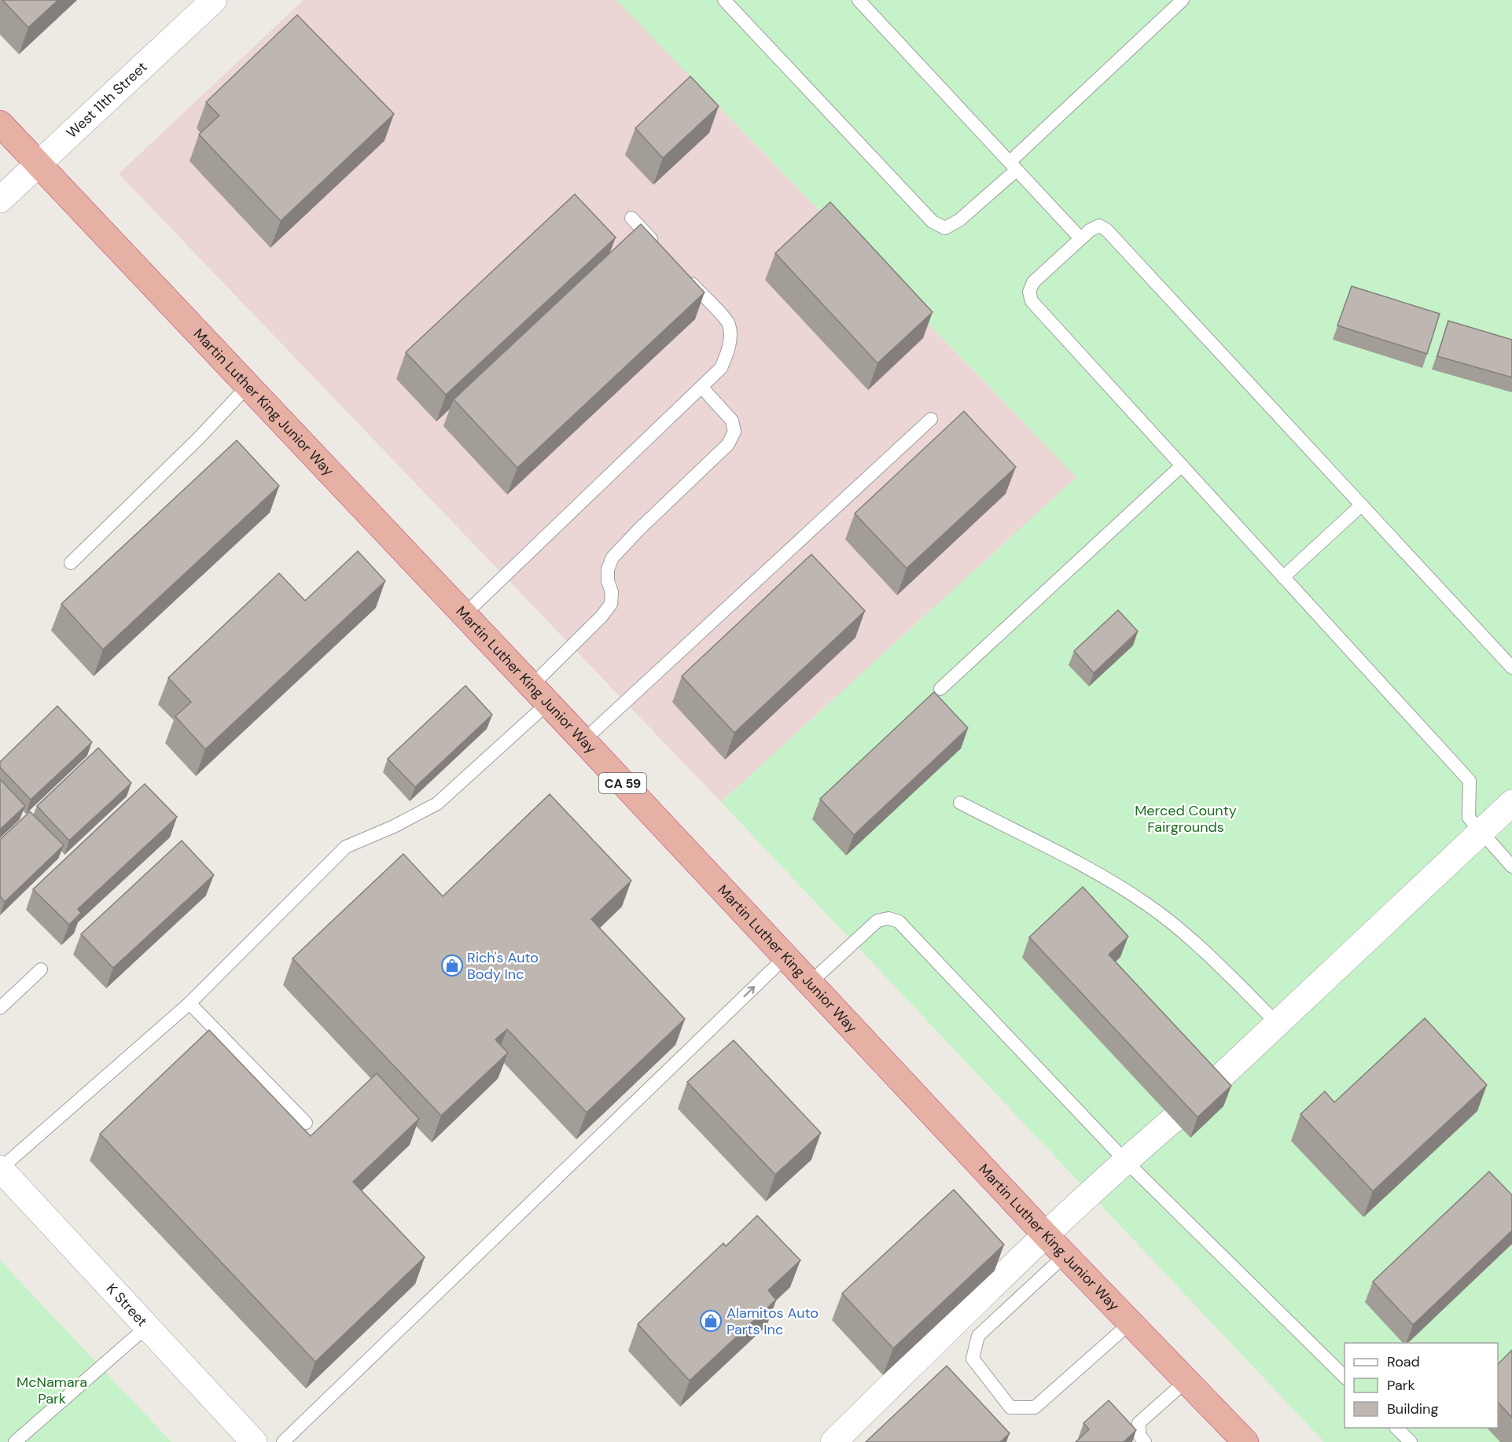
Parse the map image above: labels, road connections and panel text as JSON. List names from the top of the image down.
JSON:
{
  "streets": {
    "highway": ["Martin Luther King Junior Way", "CA 59"],
    "street": ["West 11th Street", "K Street"]
  },
  "crossings": [
    ["West 11th Street", "Martin Luther King Junior Way"]
  ],
  "parks": ["Merced County Fairgrounds", "McNamara Park"],
  "places": {
    "shop": ["Rich's Auto Body Inc", "Alamitos Auto Parts Inc"]
  },
  "legend": ["Road", "Park", "Building"]
}
